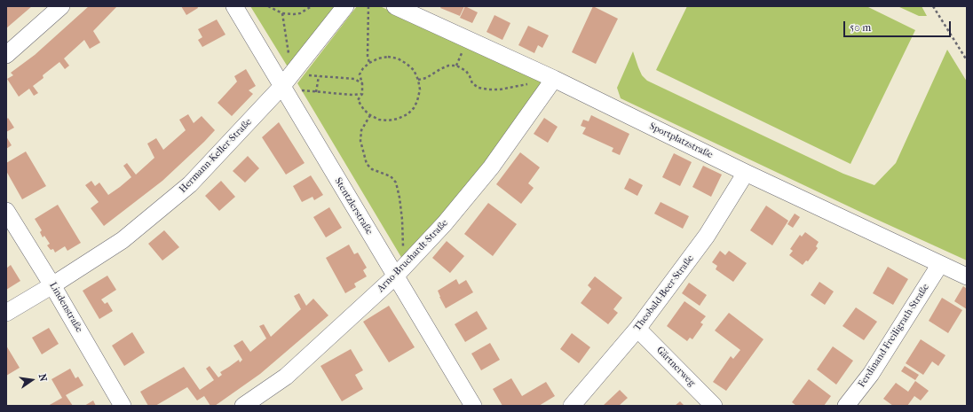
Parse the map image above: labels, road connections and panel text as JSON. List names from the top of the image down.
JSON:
{
  "streets": {
    "street": [
      "Sportplatzstraße",
      "Hermann-Keller-Straße",
      "Stentzlerstraße",
      "Arno-Bruchardt-Straße",
      "Theobald-Beer-Straße",
      "Lindenstraße",
      "Ferdinand-Freiligrath-Straße",
      "Gärtnerweg"
    ]
  },
  "crossings": [
    ["Sportplatzstraße", "Arno-Bruchardt-Straße"],
    ["Sportplatzstraße", "Theobald-Beer-Straße"],
    ["Sportplatzstraße", "Ferdinand-Freiligrath-Straße"],
    ["Hermann-Keller-Straße", "Stentzlerstraße"],
    ["Hermann-Keller-Straße", "Lindenstraße"],
    ["Stentzlerstraße", "Arno-Bruchardt-Straße"],
    ["Theobald-Beer-Straße", "Gärtnerweg"]
  ],
  "scale_bar": "50 m",
  "north": "right"
}
